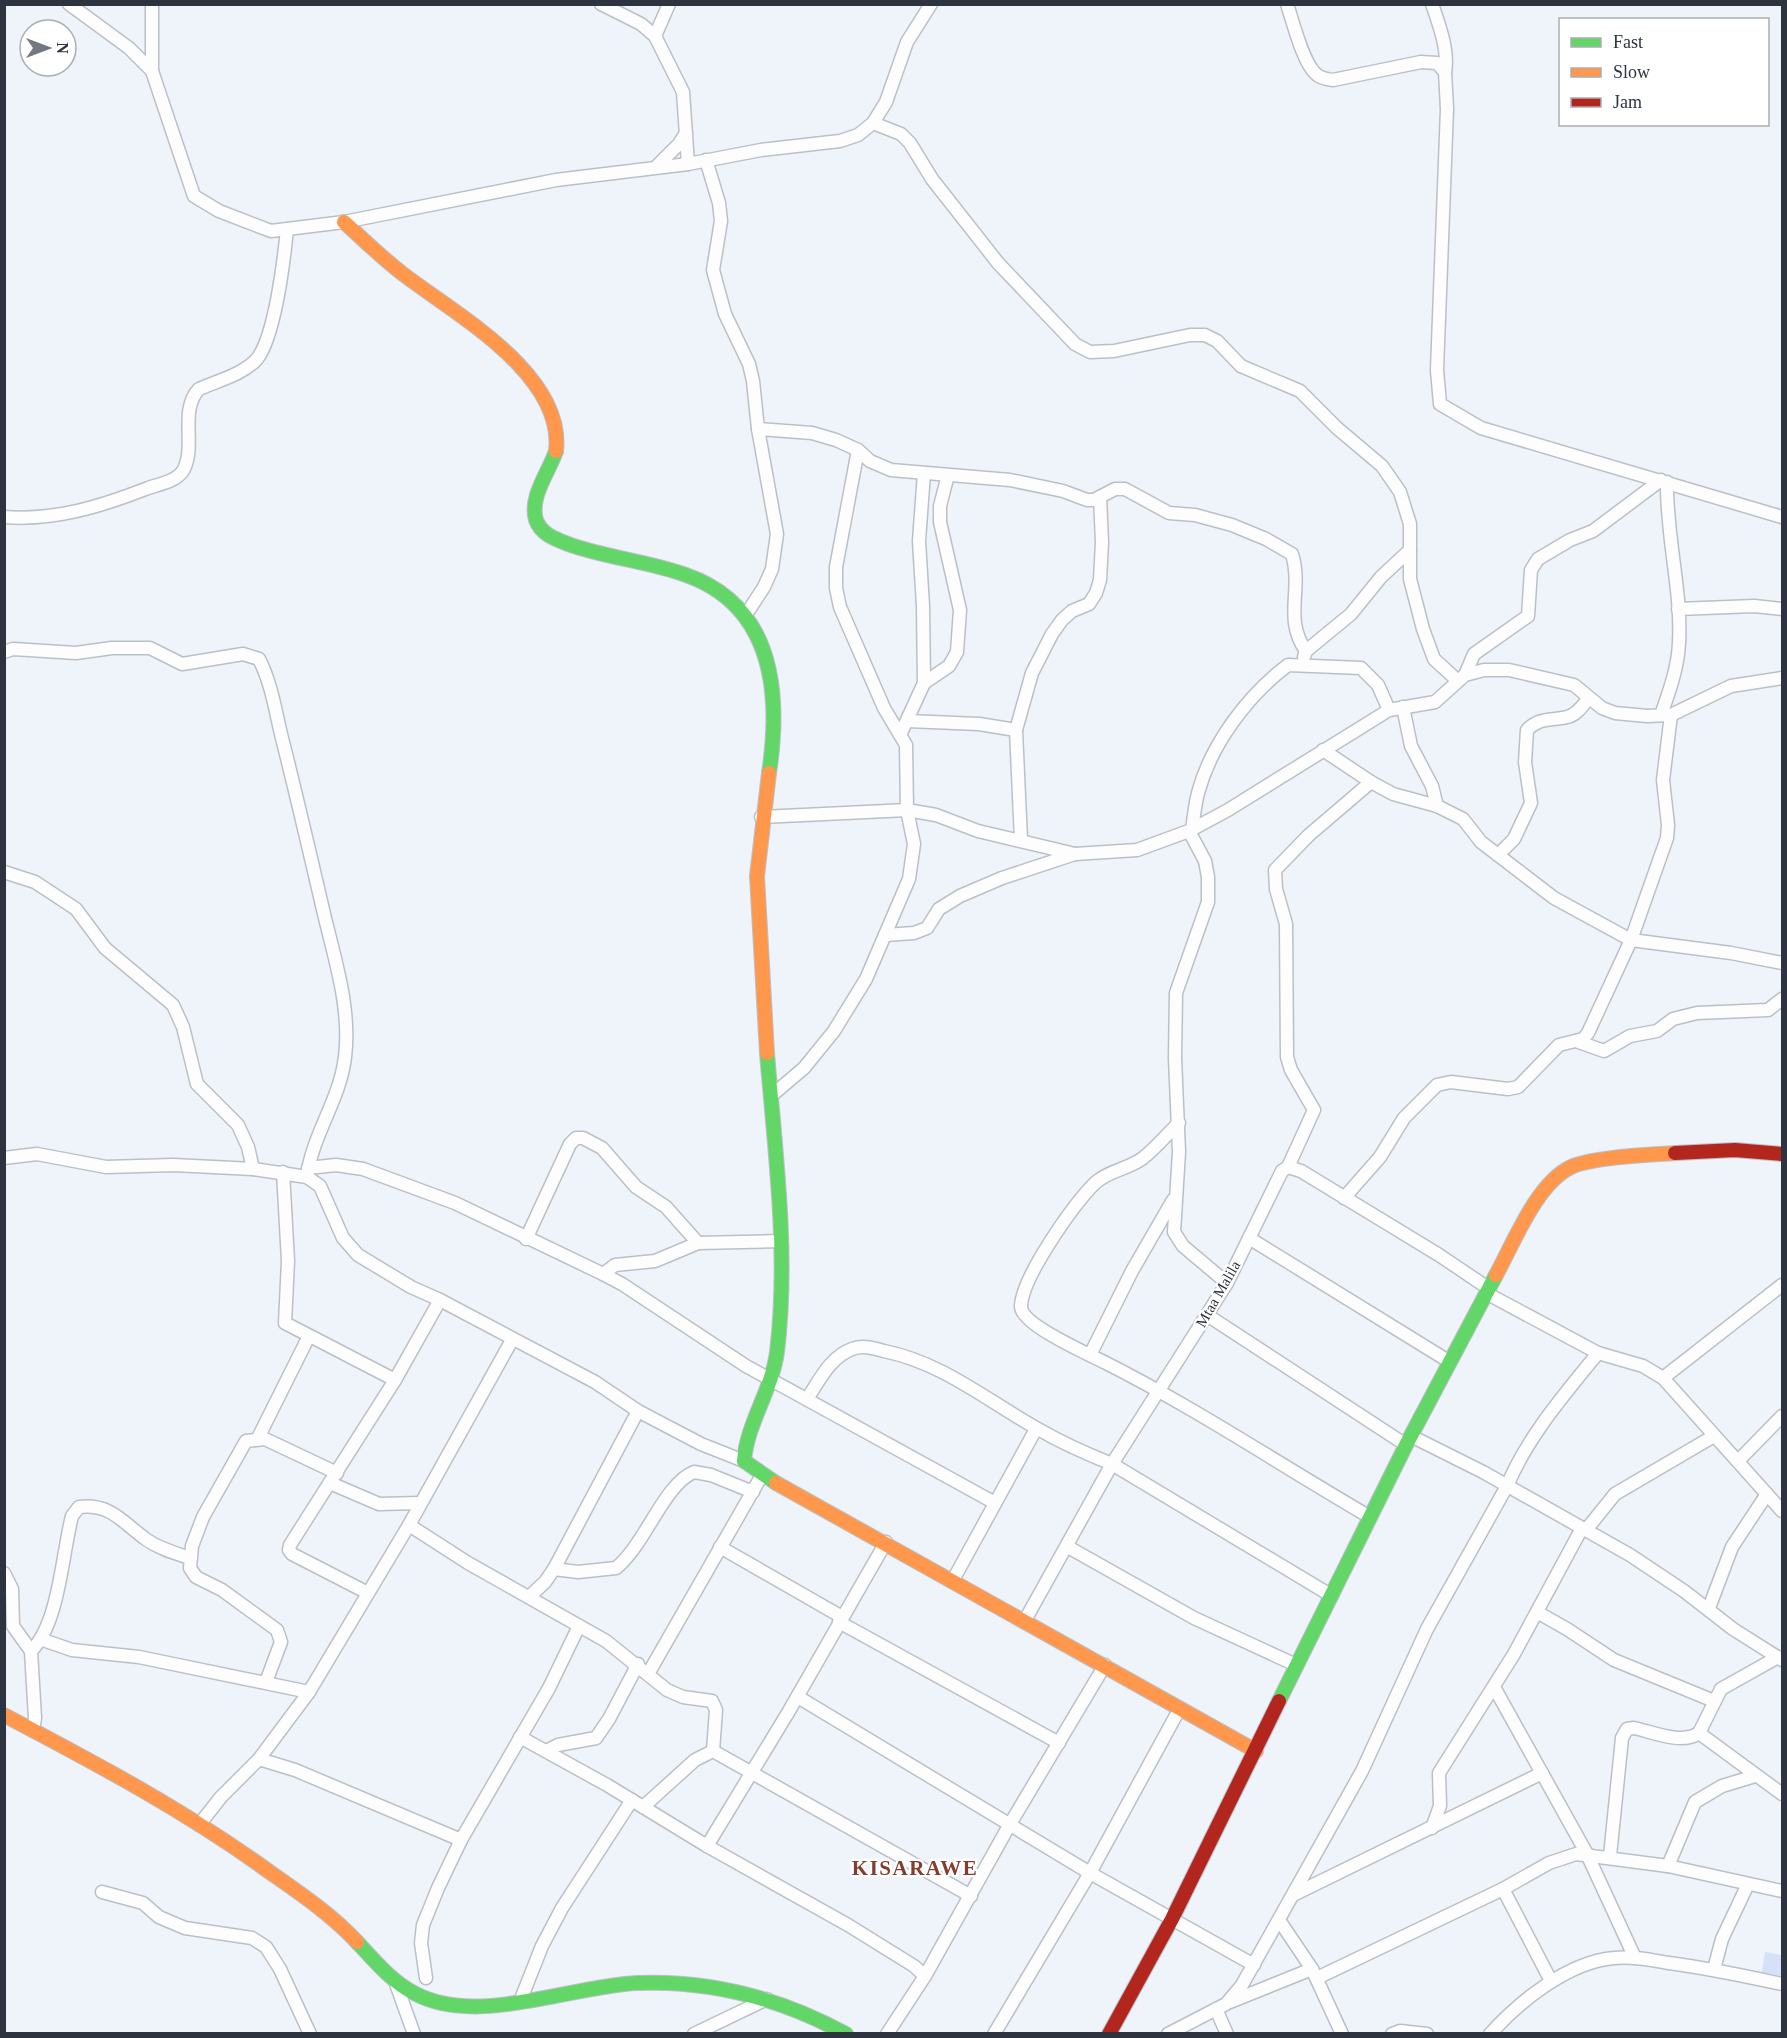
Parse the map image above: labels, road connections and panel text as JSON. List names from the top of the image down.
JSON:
{
  "streets": {
    "street": ["Mtaa Malila"]
  },
  "districts": ["KISARAWE"],
  "legend": ["Fast", "Slow", "Jam"],
  "north": "right"
}
